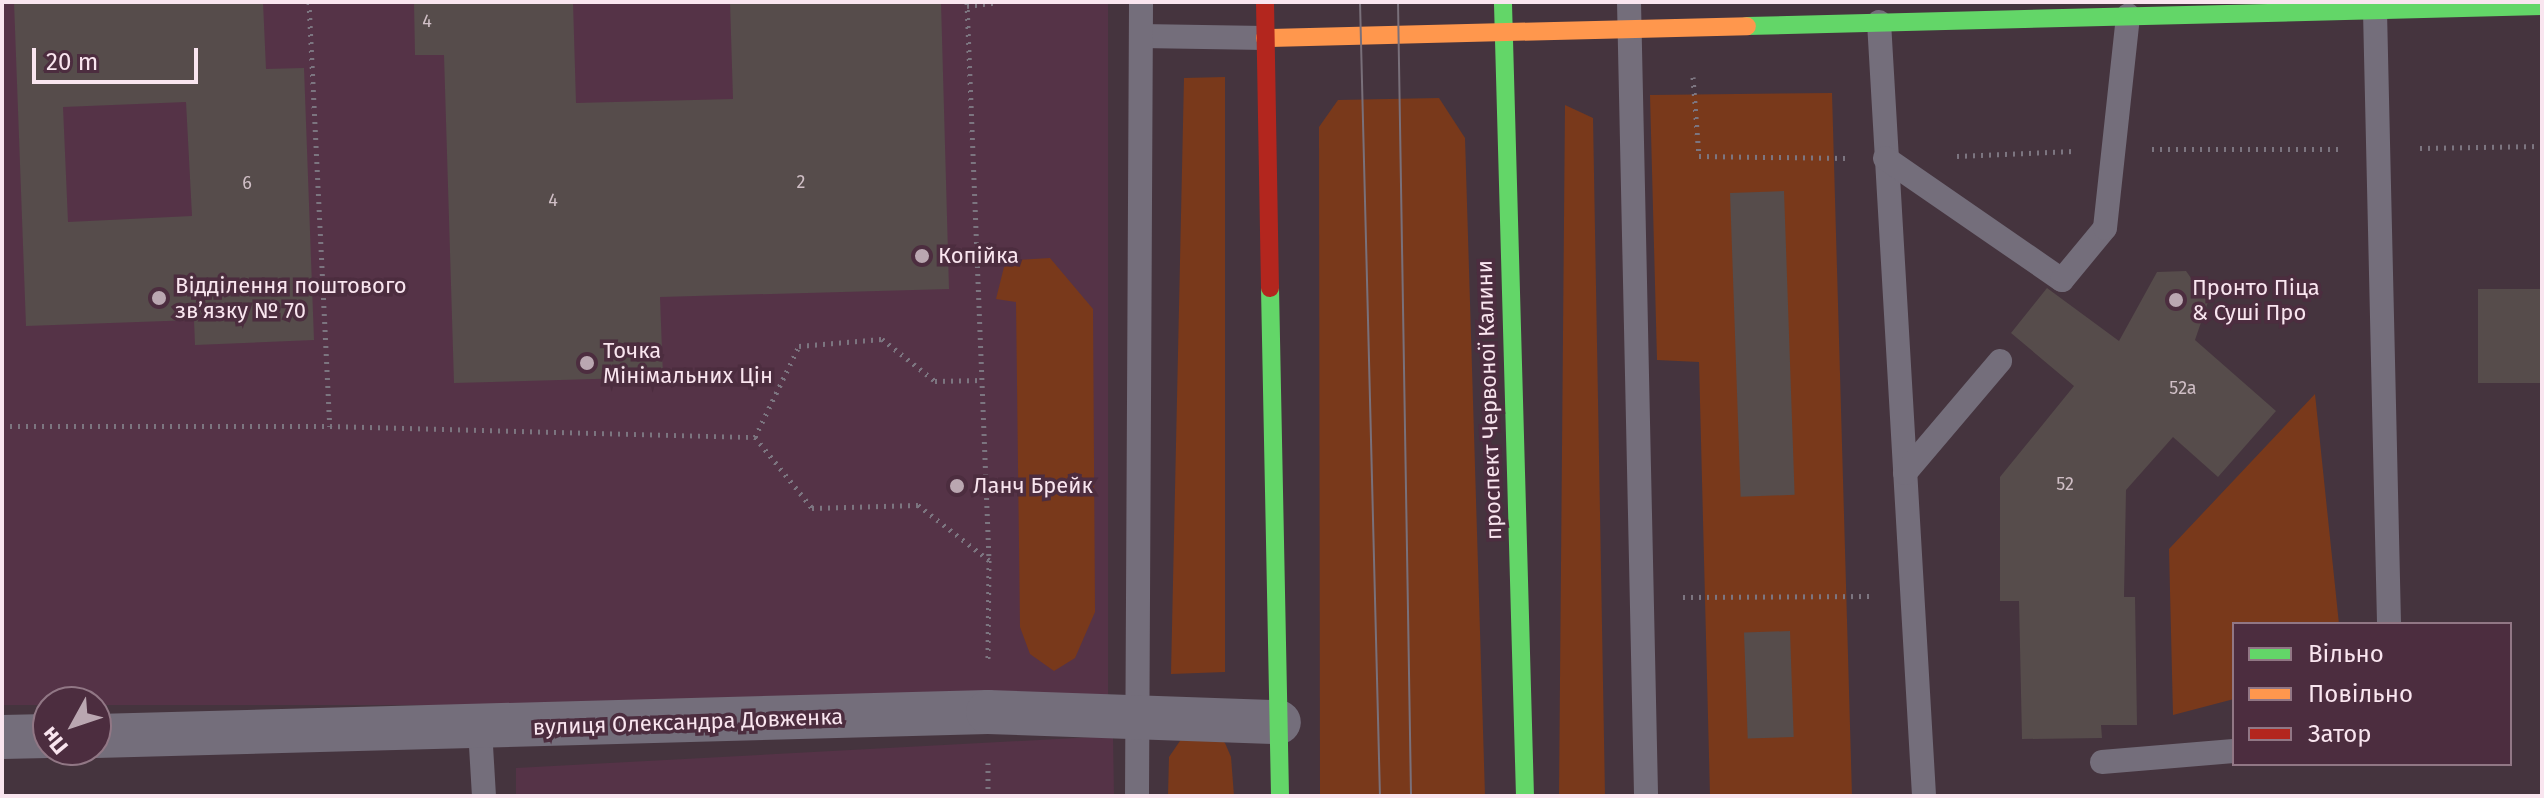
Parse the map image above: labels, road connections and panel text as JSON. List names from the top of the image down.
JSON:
{
  "streets": {
    "main road": ["проспект Червоної Калини"],
    "street": ["вулиця Олександра Довженка"]
  },
  "places": [
    "Копійка",
    "Відділення поштового зв’язку № 70",
    "Пронто Піца & Суші Про",
    "Точка Мінімальних Цін",
    "Ланч Брейк"
  ],
  "house_numbers": [
    "4",
    "2",
    "6",
    "4",
    "52а",
    "52"
  ],
  "legend": ["Вільно", "Повільно", "Затор"],
  "scale_bar": "20 m",
  "north": "bottom left"
}
